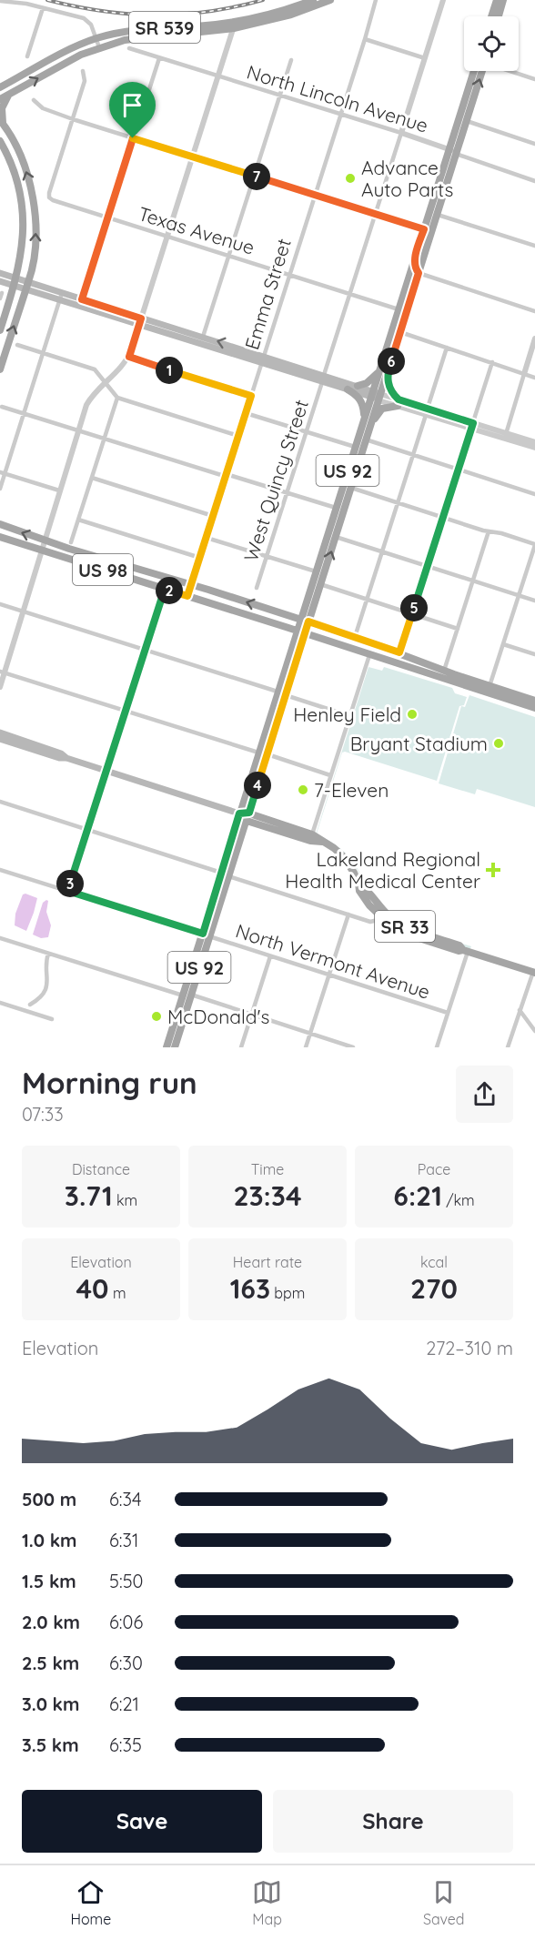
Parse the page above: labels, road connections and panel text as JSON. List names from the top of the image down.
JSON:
{
  "streets": {
    "main road": [
      "SR 539",
      "US 92",
      "US 98",
      "SR 33"
    ],
    "street": [
      "North Lincoln Avenue",
      "Texas Avenue",
      "Emma Street",
      "West Quincy Street",
      "North Vermont Avenue"
    ]
  },
  "crossings": [
    ["North Lincoln Avenue", "Emma Street"],
    ["North Lincoln Avenue", "US 92"],
    ["North Lincoln Avenue", "West Quincy Street"],
    ["Texas Avenue", "Emma Street"],
    ["Texas Avenue", "US 92"],
    ["Texas Avenue", "West Quincy Street"],
    ["Emma Street", "US 98"],
    ["US 92", "US 98"],
    ["US 92", "SR 33"],
    ["US 92", "North Vermont Avenue"]
  ],
  "places": {
    "other": [
      "Advance Auto Parts",
      "Henley Field",
      "Bryant Stadium",
      "7-Eleven",
      "McDonald's"
    ],
    "health": ["Lakeland Regional Health Medical Center"]
  },
  "page": {
    "pins": [
      "7",
      "6",
      "1",
      "2",
      "5",
      "4",
      "3"
    ],
    "heading": ["Morning run", "07:33"],
    "stats": [
      ["Distance", "3.71 km"],
      ["Time", "23:34"],
      ["Pace", "6:21 /km"],
      ["Elevation", "40 m"],
      ["Heart rate", "163 bpm"],
      ["kcal", "270"]
    ],
    "chart": ["Elevation", "272–310 m"],
    "list": [
      {
        "name": "500 m",
        "note": "6:34"
      },
      {
        "name": "1.0 km",
        "note": "6:31"
      },
      {
        "name": "1.5 km",
        "note": "5:50"
      },
      {
        "name": "2.0 km",
        "note": "6:06"
      },
      {
        "name": "2.5 km",
        "note": "6:30"
      },
      {
        "name": "3.0 km",
        "note": "6:21"
      },
      {
        "name": "3.5 km",
        "note": "6:35"
      }
    ],
    "buttons": ["Save", "Share"],
    "tabs": ["Home", "Map", "Saved"]
  }
}
